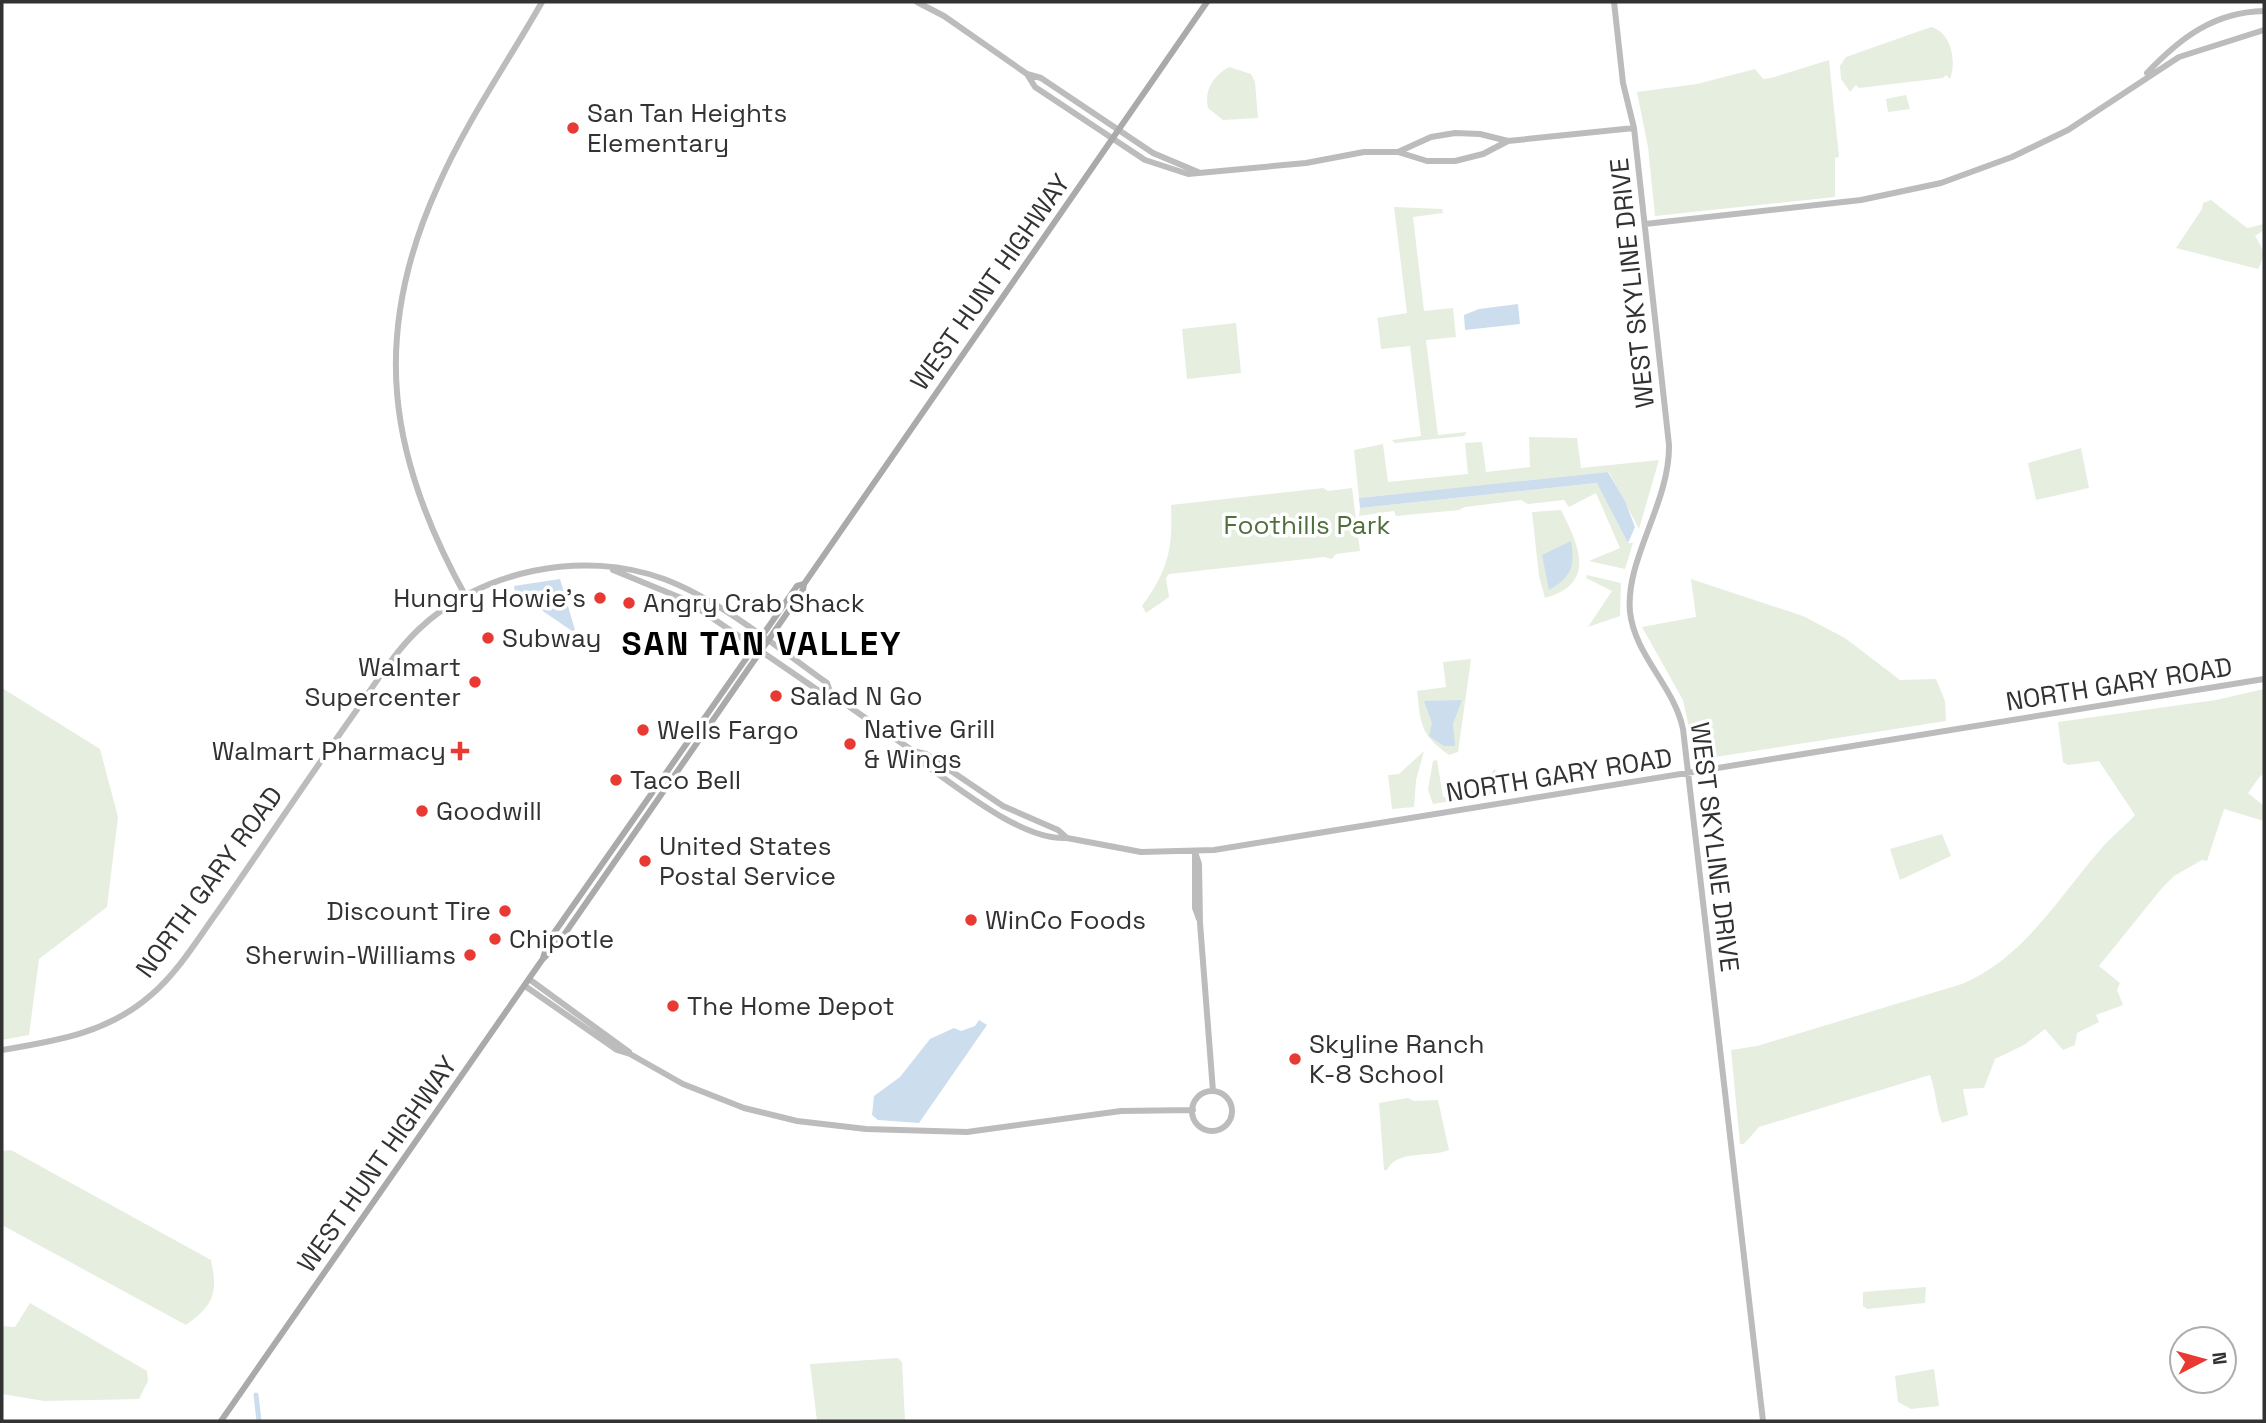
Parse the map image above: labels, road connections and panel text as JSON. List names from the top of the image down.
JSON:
{
  "streets": {
    "main road": ["WEST HUNT HIGHWAY"],
    "street": ["WEST SKYLINE DRIVE", "NORTH GARY ROAD"]
  },
  "crossings": [
    ["WEST HUNT HIGHWAY", "NORTH GARY ROAD"],
    ["WEST SKYLINE DRIVE", "NORTH GARY ROAD"]
  ],
  "districts": ["SAN TAN VALLEY"],
  "parks": ["Foothills Park"],
  "places": {
    "other": [
      "San Tan Heights Elementary",
      "Hungry Howie's",
      "Angry Crab Shack",
      "Subway",
      "Walmart Supercenter",
      "Salad N Go",
      "Wells Fargo",
      "Native Grill & Wings",
      "Taco Bell",
      "Goodwill",
      "United States Postal Service",
      "Discount Tire",
      "WinCo Foods",
      "Chipotle",
      "Sherwin-Williams",
      "The Home Depot",
      "Skyline Ranch K-8 School"
    ],
    "health": ["Walmart Pharmacy"]
  },
  "north": "right"
}
